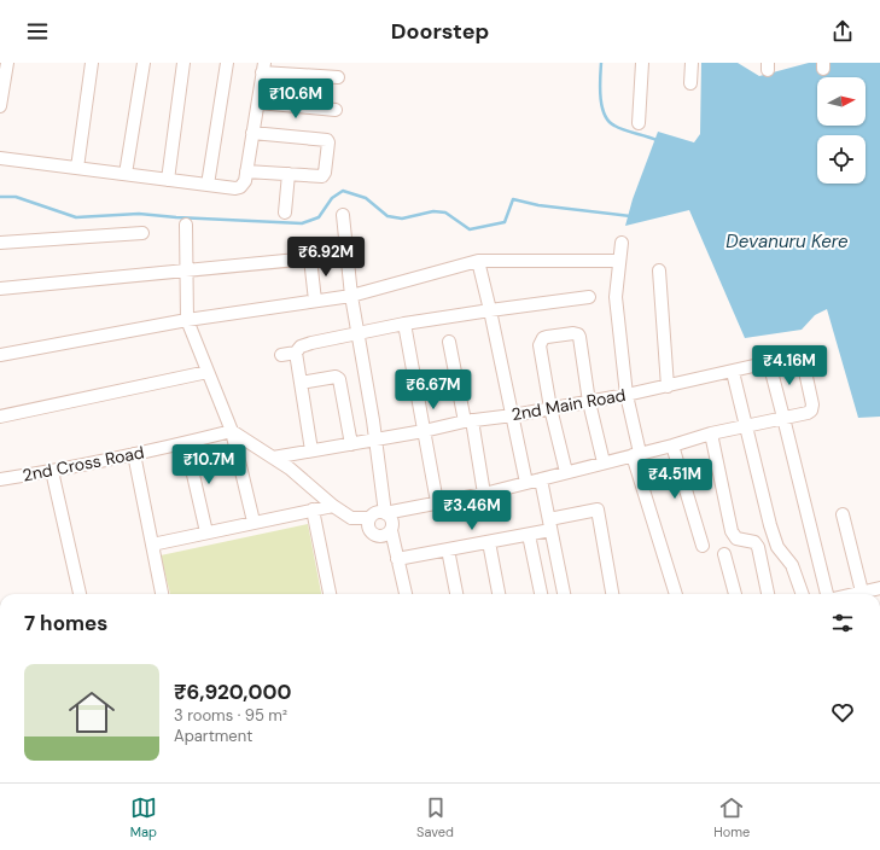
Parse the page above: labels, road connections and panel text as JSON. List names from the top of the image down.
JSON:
{
  "streets": {
    "street": ["2nd Main Road", "2nd Cross Road"]
  },
  "water": ["Devanuru Kere"],
  "north": "right",
  "page": {
    "header": "Doorstep",
    "price": [
      "₹10.6M",
      "₹6.92M",
      "₹4.16M",
      "₹6.67M",
      "₹10.7M",
      "₹4.51M",
      "₹3.46M"
    ],
    "heading": "7 homes",
    "list": [
      {
        "name": "₹6,920,000",
        "note": "3 rooms · 95 m² · Apartment"
      }
    ],
    "tabs": ["Map", "Saved", "Home"]
  }
}
